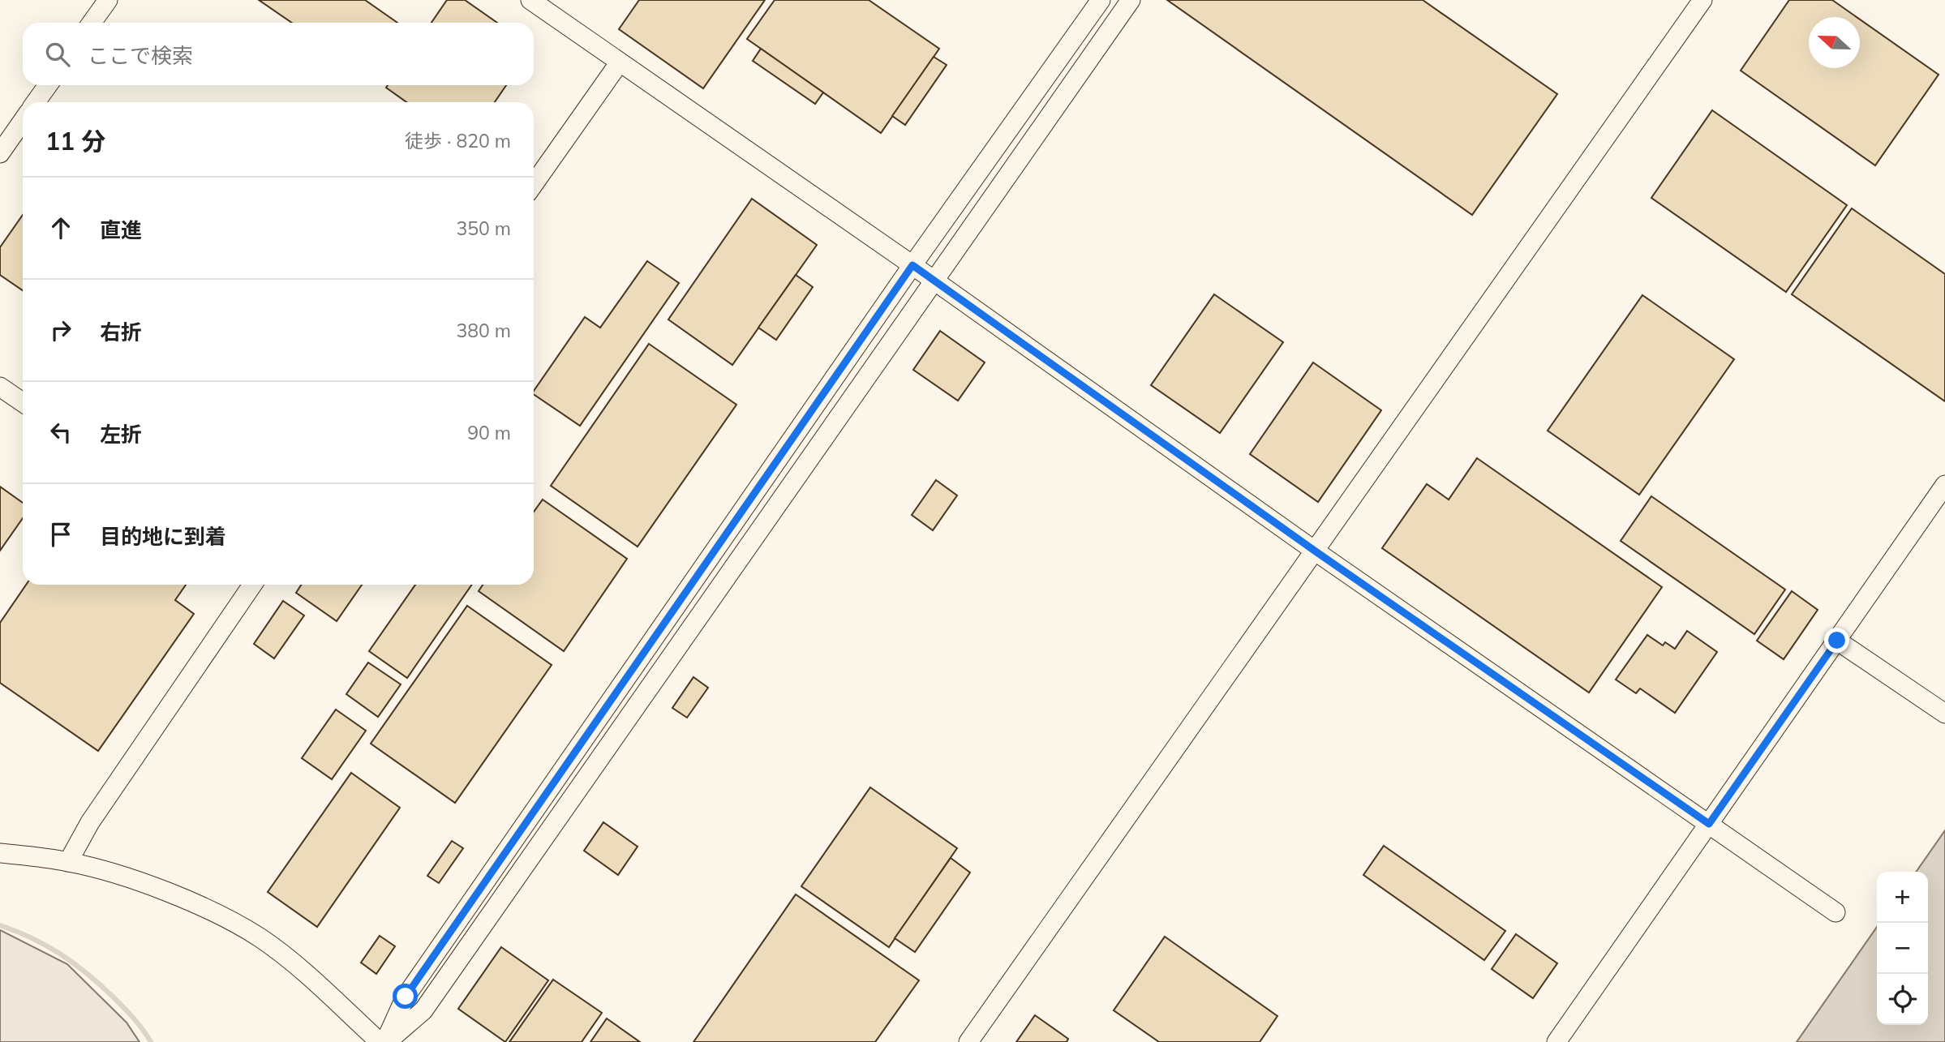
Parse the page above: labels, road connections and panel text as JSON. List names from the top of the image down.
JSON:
{
  "north": "left",
  "page": {
    "search": "ここで検索",
    "heading": ["11 分", "徒歩 · 820 m"],
    "list": [
      ["直進", "350 m"],
      ["右折", "380 m"],
      ["左折", "90 m"],
      "目的地に到着"
    ],
    "map_buttons": ["+", "−"]
  }
}
